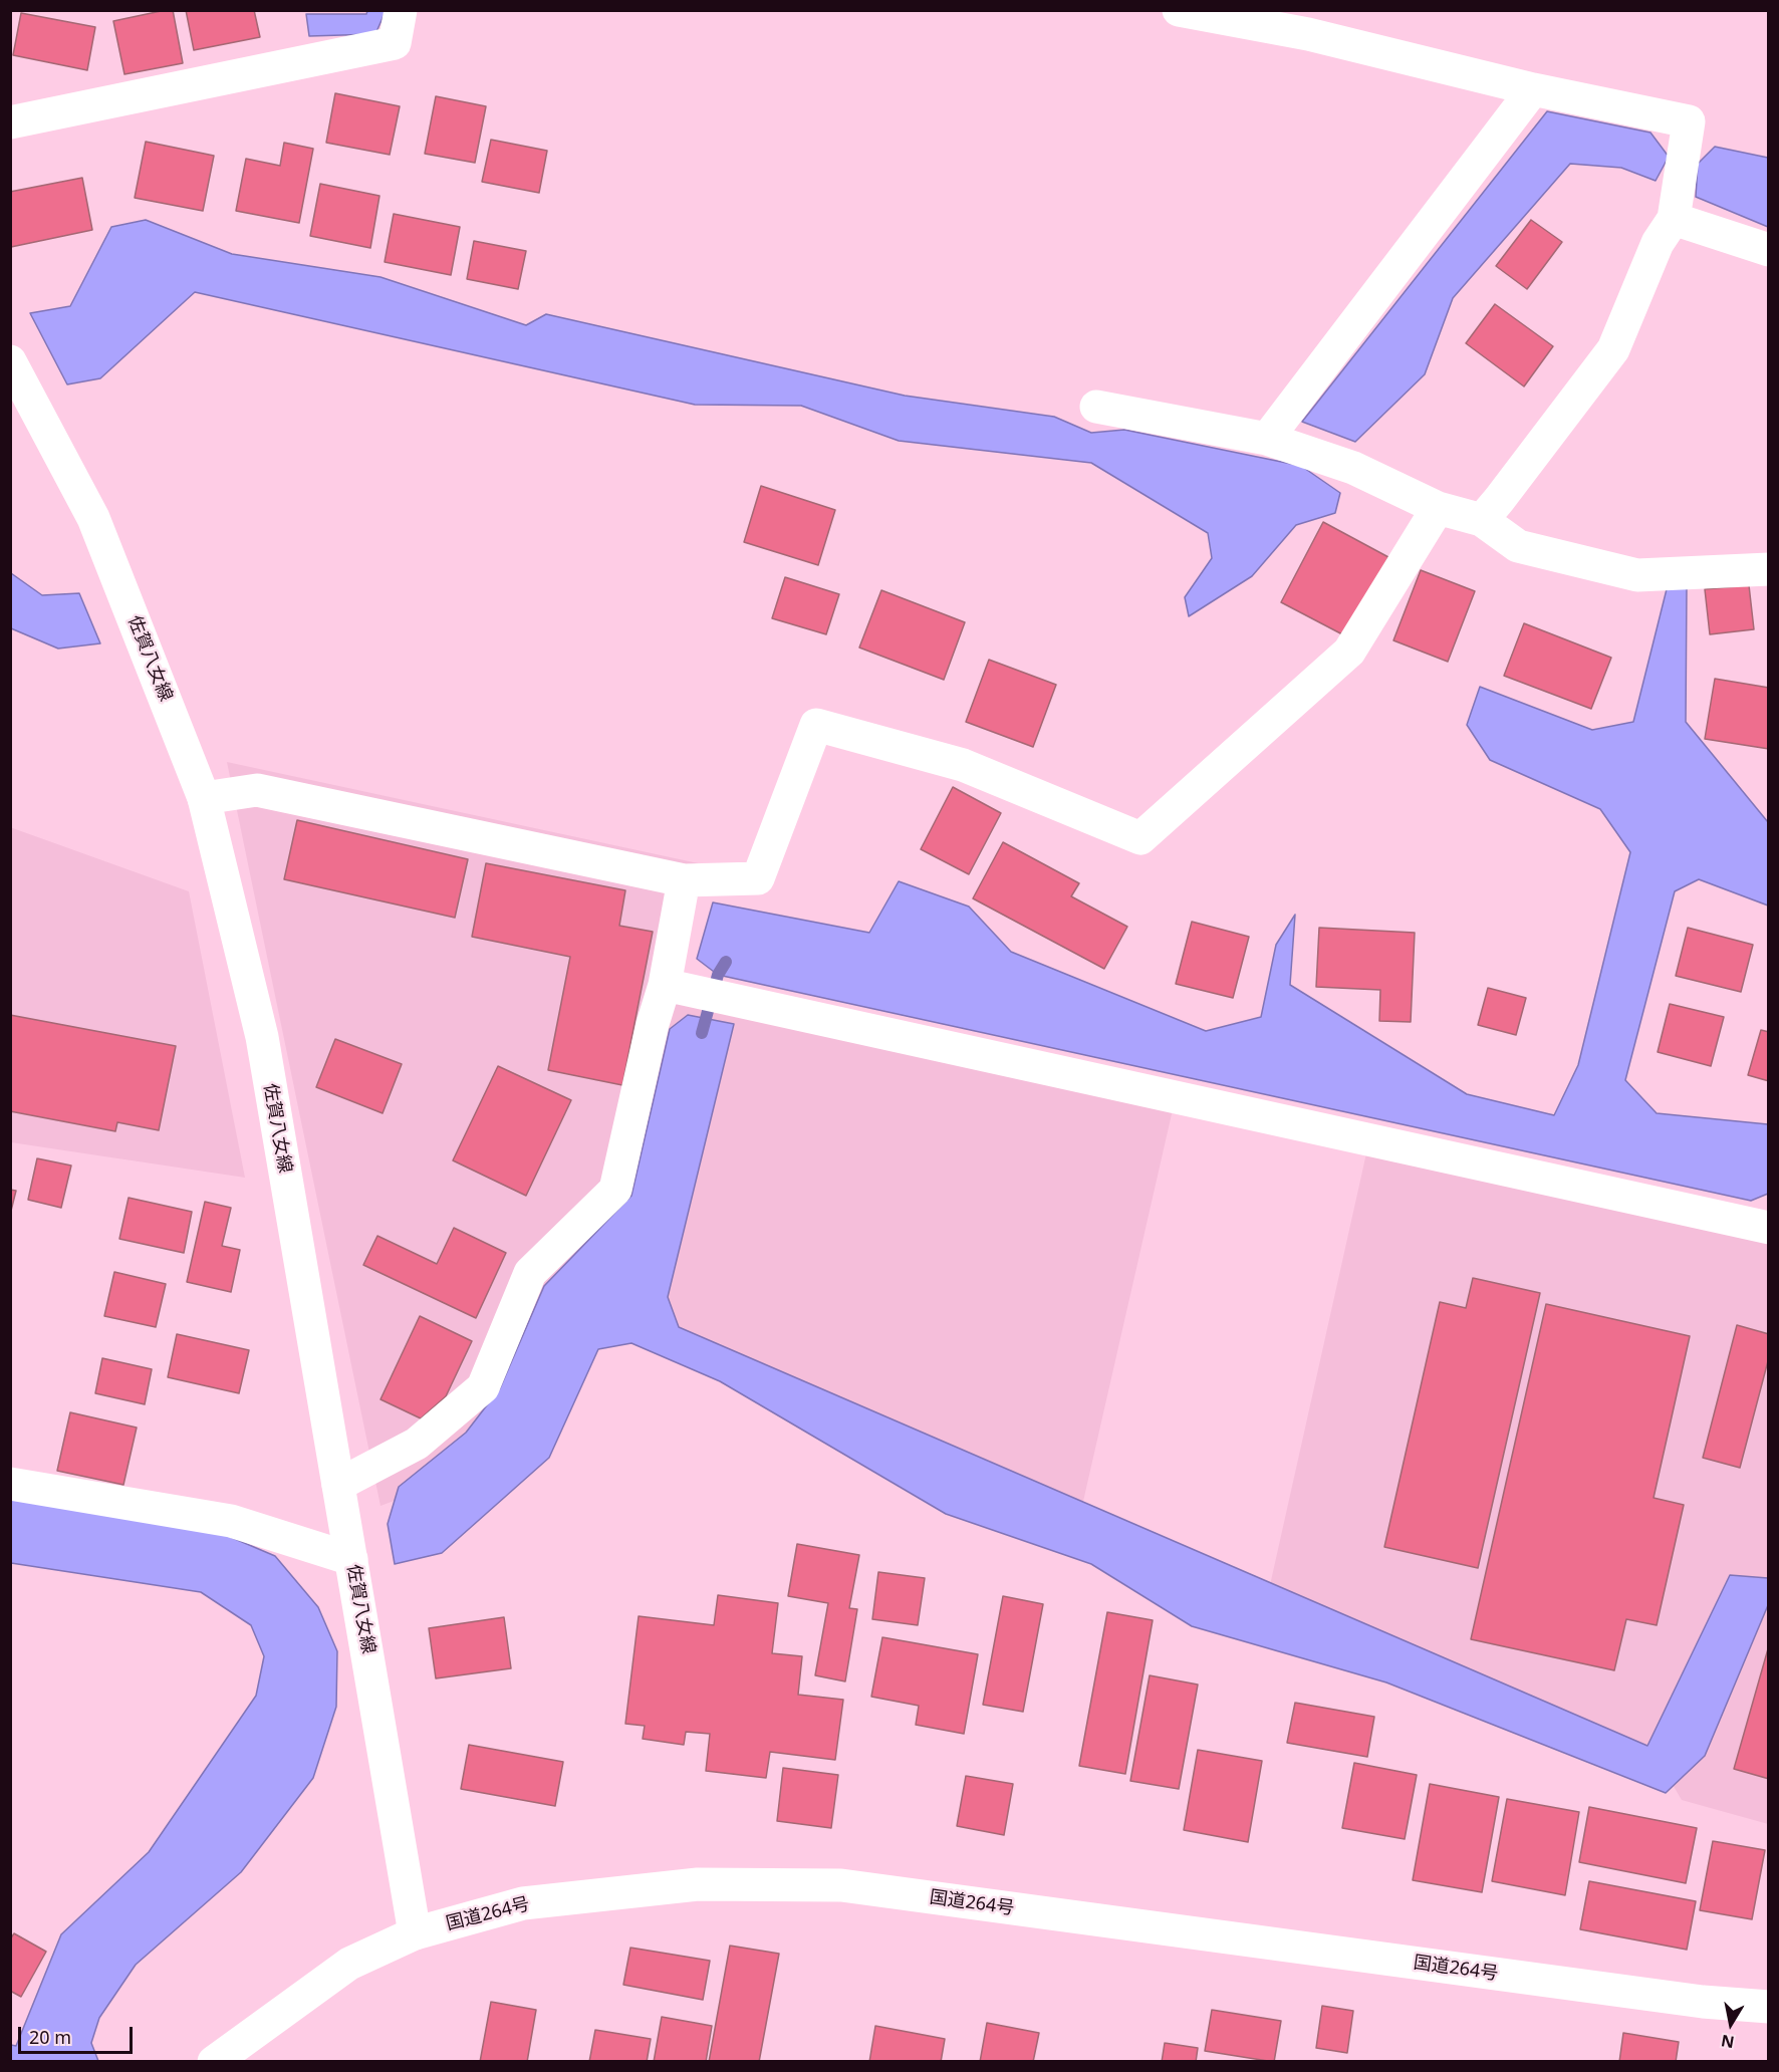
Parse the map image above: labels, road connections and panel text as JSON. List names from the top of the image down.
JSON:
{
  "streets": {
    "main road": ["佐賀八女線", "国道264号"]
  },
  "crossings": [
    ["佐賀八女線", "国道264号"]
  ],
  "scale_bar": "20 m",
  "north": "bottom"
}
